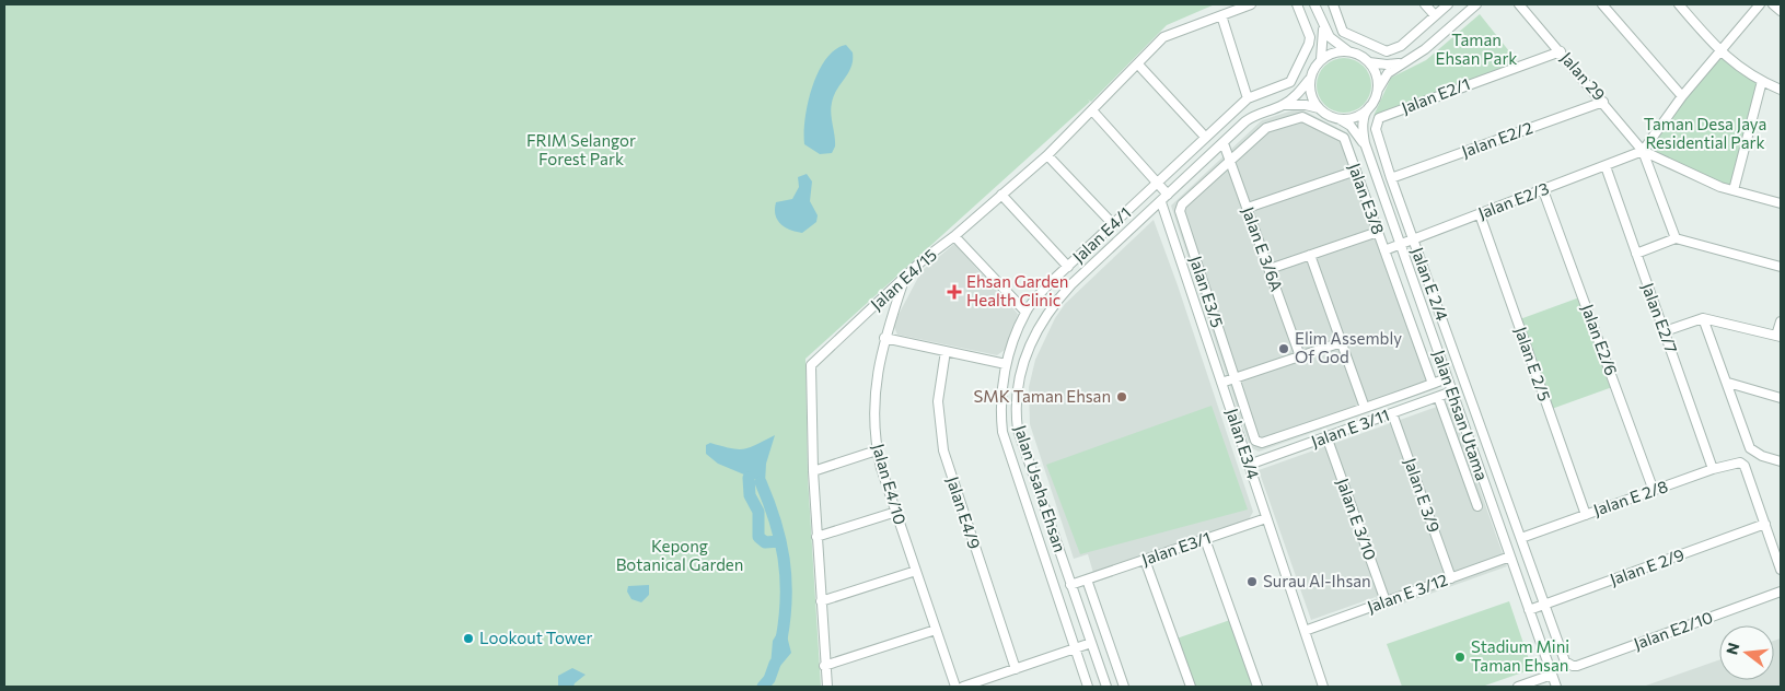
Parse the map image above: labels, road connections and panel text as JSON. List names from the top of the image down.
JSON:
{
  "streets": {
    "street": [
      "Jalan 29",
      "Jalan E2/1",
      "Jalan E2/2",
      "Jalan E3/8",
      "Jalan E2/3",
      "Jalan E4/1",
      "Jalan E 3/6A",
      "Jalan E4/15",
      "Jalan E 2/4",
      "Jalan E3/5",
      "Jalan E2/7",
      "Jalan E2/6",
      "Jalan E 2/5",
      "Jalan Ehsan Utama",
      "Jalan E 3/11",
      "Jalan E3/4",
      "Jalan E4/10",
      "Jalan Usaha Ehsan",
      "Jalan E 3/9",
      "Jalan E 2/8",
      "Jalan E4/9",
      "Jalan E 3/10",
      "Jalan E3/1",
      "Jalan E 2/9",
      "Jalan E 3/12",
      "Jalan E2/10"
    ]
  },
  "crossings": [
    ["Jalan 29", "Jalan E2/1"],
    ["Jalan 29", "Jalan E2/2"],
    ["Jalan 29", "Jalan E2/3"],
    ["Jalan E2/1", "Jalan E 2/4"],
    ["Jalan E2/2", "Jalan E 2/4"],
    ["Jalan E3/8", "Jalan E2/3"],
    ["Jalan E3/8", "Jalan E 3/6A"],
    ["Jalan E3/8", "Jalan E3/5"],
    ["Jalan E2/3", "Jalan E 2/4"],
    ["Jalan E2/3", "Jalan E2/7"],
    ["Jalan E2/3", "Jalan E2/6"],
    ["Jalan E2/3", "Jalan E 2/5"],
    ["Jalan E2/3", "Jalan Ehsan Utama"],
    ["Jalan E 3/6A", "Jalan E3/5"],
    ["Jalan E 3/6A", "Jalan Usaha Ehsan"],
    ["Jalan E4/15", "Jalan E4/10"],
    ["Jalan E 2/4", "Jalan E 2/8"],
    ["Jalan E 2/4", "Jalan E 2/9"],
    ["Jalan E 2/4", "Jalan E2/10"],
    ["Jalan E2/7", "Jalan E 2/8"],
    ["Jalan E2/6", "Jalan E 2/8"],
    ["Jalan E 2/5", "Jalan E 2/8"],
    ["Jalan Ehsan Utama", "Jalan E 3/11"],
    ["Jalan Ehsan Utama", "Jalan Usaha Ehsan"],
    ["Jalan Ehsan Utama", "Jalan E 2/9"],
    ["Jalan Ehsan Utama", "Jalan E 3/12"],
    ["Jalan E 3/11", "Jalan E3/4"],
    ["Jalan E 3/11", "Jalan E 3/9"],
    ["Jalan E 3/11", "Jalan E 3/10"],
    ["Jalan E3/4", "Jalan Usaha Ehsan"],
    ["Jalan E3/4", "Jalan E3/1"],
    ["Jalan E3/4", "Jalan E 3/12"],
    ["Jalan Usaha Ehsan", "Jalan E3/1"],
    ["Jalan E 3/9", "Jalan E 3/12"],
    ["Jalan E 2/8", "Jalan E 2/9"],
    ["Jalan E 3/10", "Jalan E 3/12"]
  ],
  "parks": [
    "Taman Ehsan Park",
    "Taman Desa Jaya Residential Park",
    "FRIM Selangor Forest Park",
    "Kepong Botanical Garden"
  ],
  "places": {
    "health": ["Ehsan Garden Health Clinic"],
    "other": [
      "Elim Assembly Of God",
      "SMK Taman Ehsan",
      "Surau Al-Ihsan",
      "Lookout Tower",
      "Stadium Mini Taman Ehsan"
    ]
  },
  "north": "left"
}
